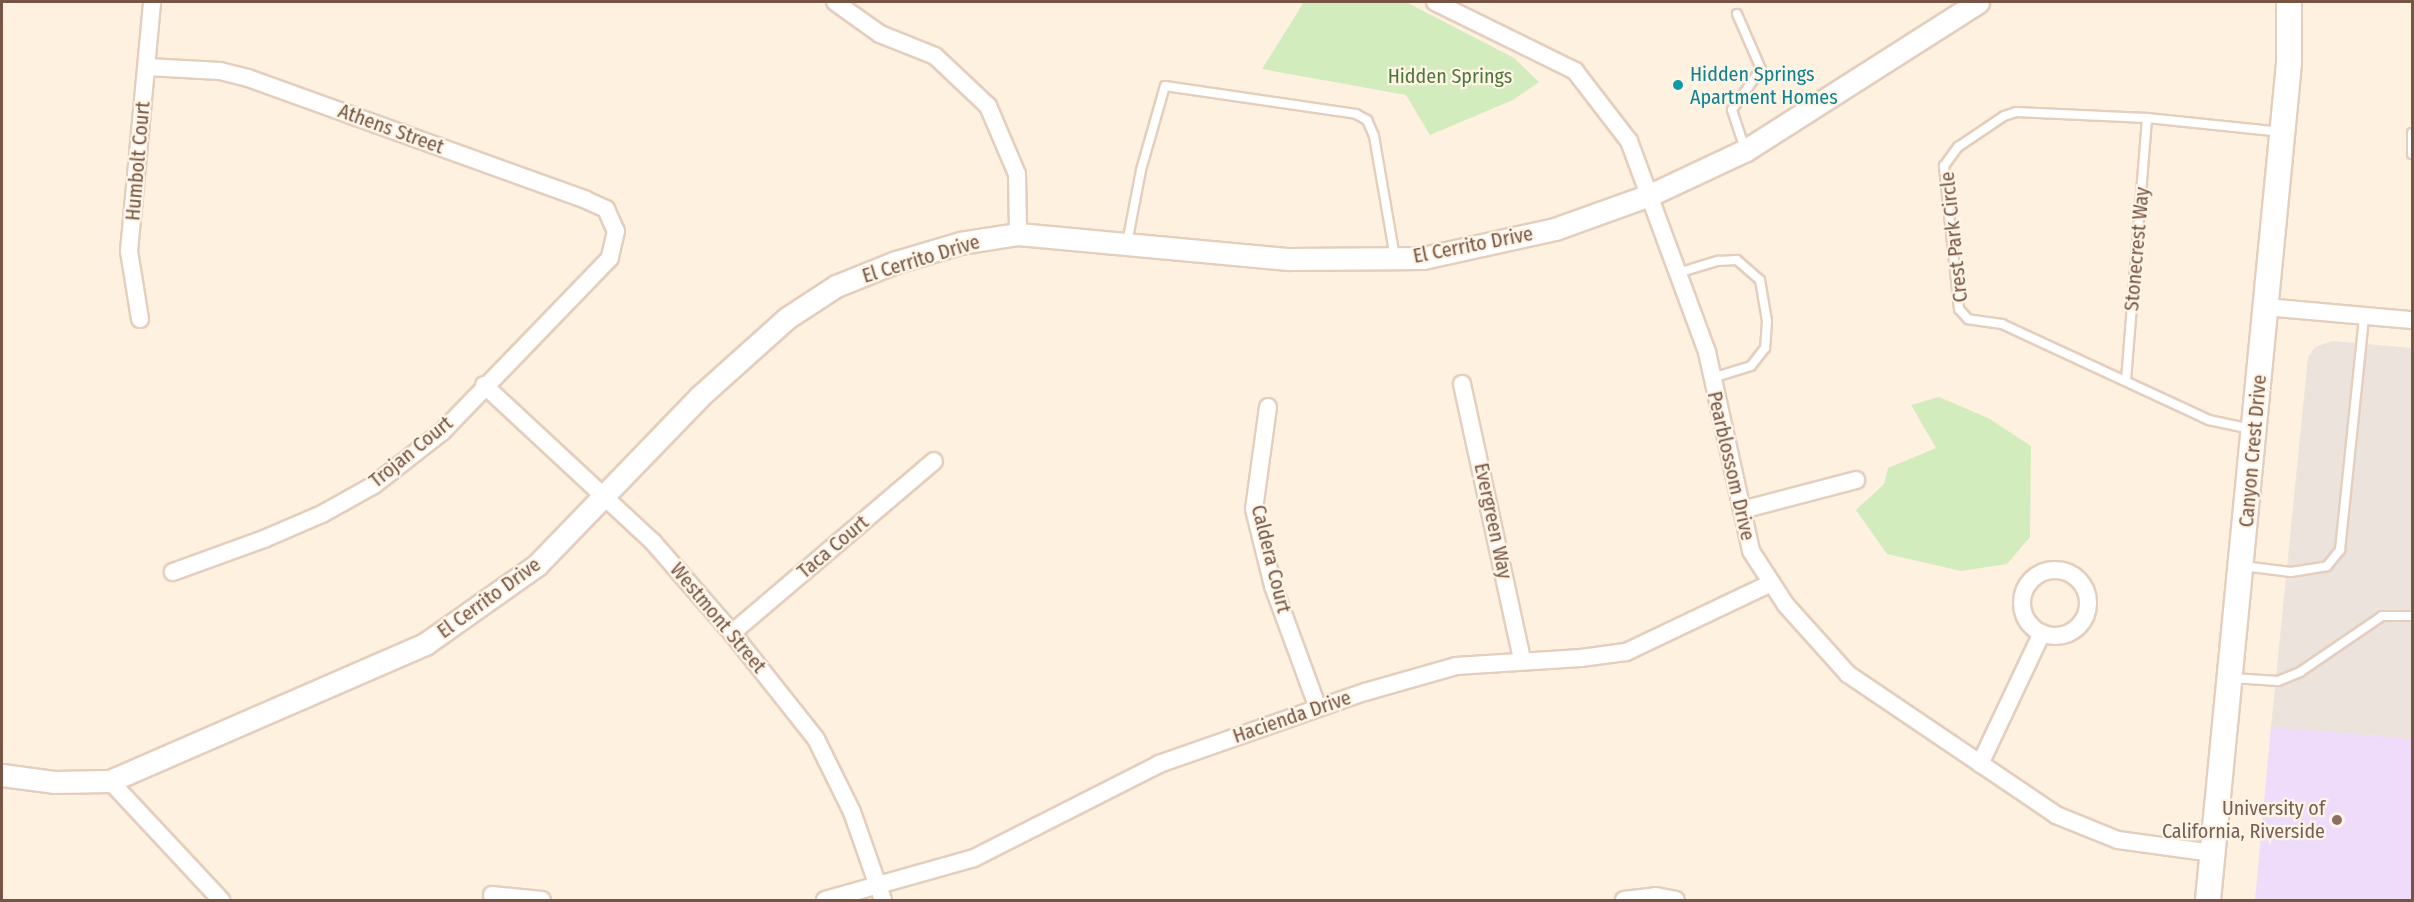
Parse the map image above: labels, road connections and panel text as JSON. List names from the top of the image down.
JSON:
{
  "streets": {
    "main road": ["Canyon Crest Drive"],
    "street": [
      "Athens Street",
      "Humbolt Court",
      "El Cerrito Drive",
      "Trojan Court",
      "Pearblossom Drive",
      "Evergreen Way",
      "Taca Court",
      "Caldera Court",
      "Westmont Street",
      "Hacienda Drive"
    ],
    "lane": ["Crest Park Circle", "Stonecrest Way"]
  },
  "crossings": [
    ["Athens Street", "Humbolt Court"],
    ["Athens Street", "Trojan Court"],
    ["Crest Park Circle", "Stonecrest Way"],
    ["Crest Park Circle", "Canyon Crest Drive"],
    ["El Cerrito Drive", "Pearblossom Drive"],
    ["El Cerrito Drive", "Westmont Street"],
    ["Canyon Crest Drive", "Pearblossom Drive"],
    ["Trojan Court", "Westmont Street"],
    ["Pearblossom Drive", "Hacienda Drive"],
    ["Evergreen Way", "Hacienda Drive"],
    ["Taca Court", "Westmont Street"],
    ["Caldera Court", "Hacienda Drive"],
    ["Westmont Street", "Hacienda Drive"]
  ],
  "parks": ["Hidden Springs"],
  "places": ["Hidden Springs Apartment Homes", "University of California, Riverside"]
}
